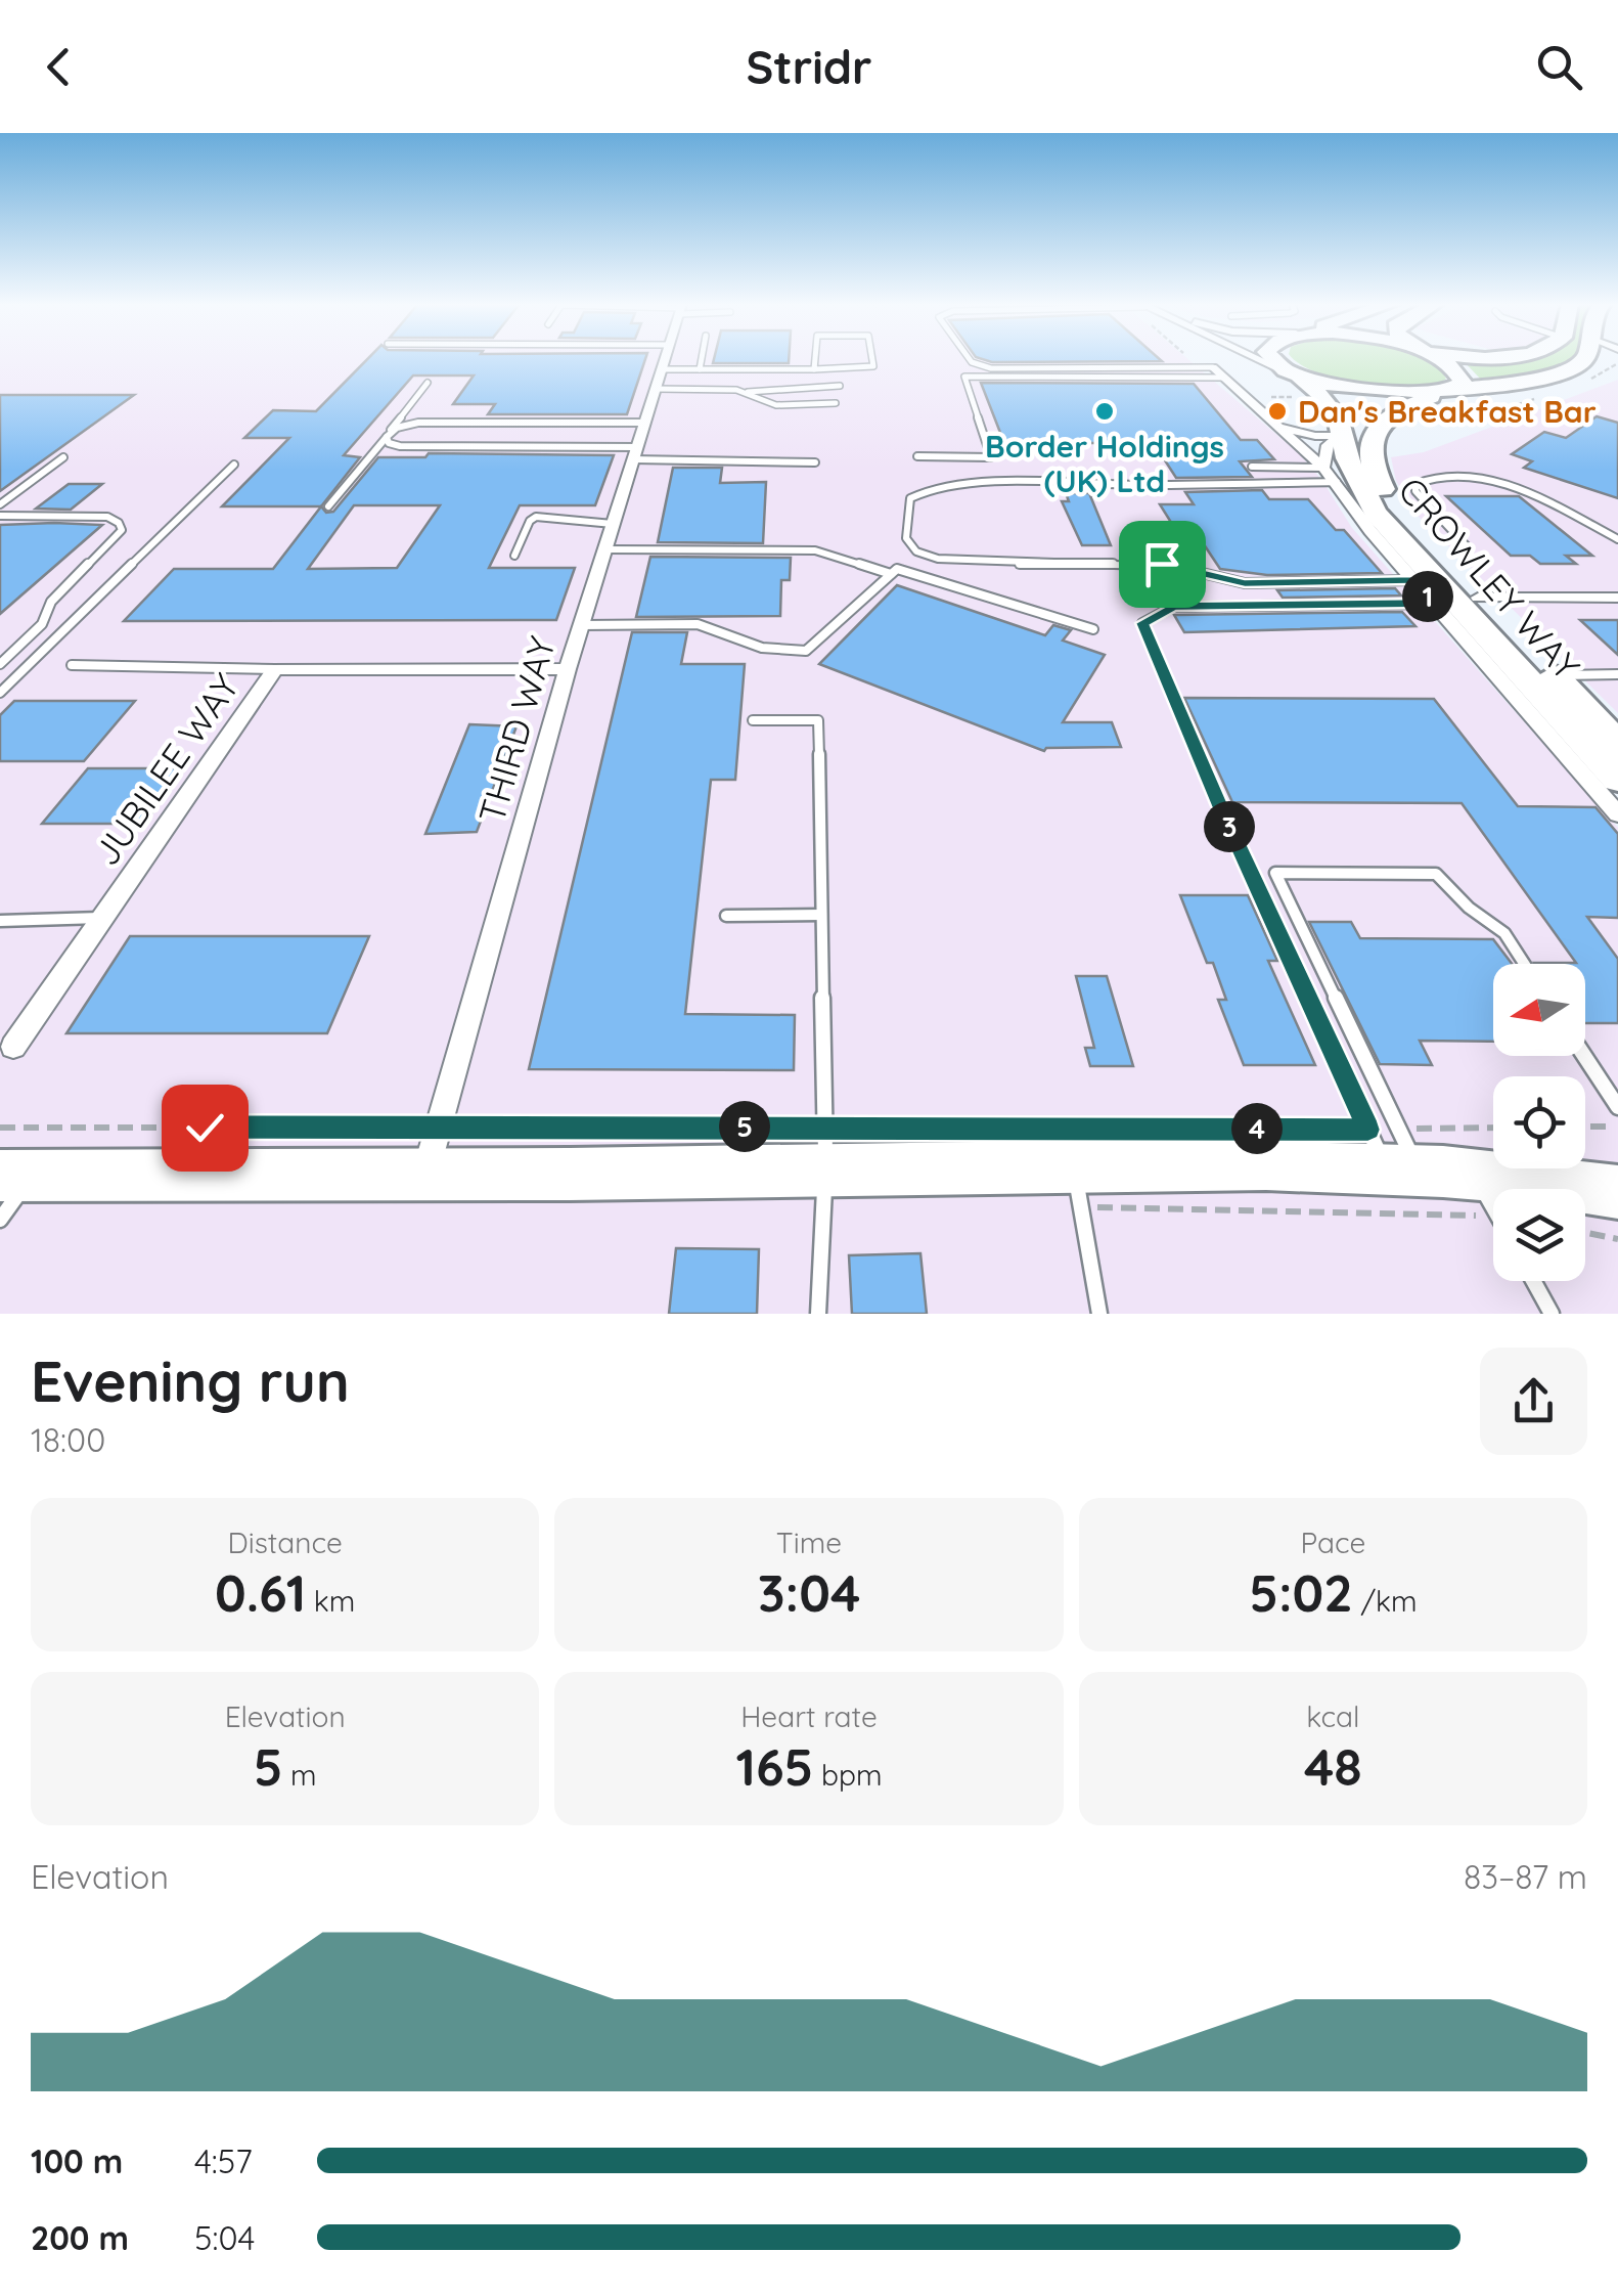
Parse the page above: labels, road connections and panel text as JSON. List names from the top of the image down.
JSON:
{
  "streets": {
    "highway": ["CROWLEY WAY"],
    "street": ["THIRD WAY", "JUBILEE WAY"]
  },
  "crossings": [
    ["THIRD WAY", "JUBILEE WAY"]
  ],
  "places": ["Border Holdings (UK) Ltd", "Dan's Breakfast Bar"],
  "north": "left",
  "page": {
    "header": "Stridr",
    "pins": [
      "1",
      "3",
      "5",
      "4"
    ],
    "heading": ["Evening run", "18:00"],
    "stats": [
      ["Distance", "0.61 km"],
      ["Time", "3:04"],
      ["Pace", "5:02 /km"],
      ["Elevation", "5 m"],
      ["Heart rate", "165 bpm"],
      ["kcal", "48"]
    ],
    "chart": ["Elevation", "83–87 m"],
    "list": [
      {
        "name": "100 m",
        "note": "4:57"
      },
      {
        "name": "200 m",
        "note": "5:04"
      }
    ]
  }
}
